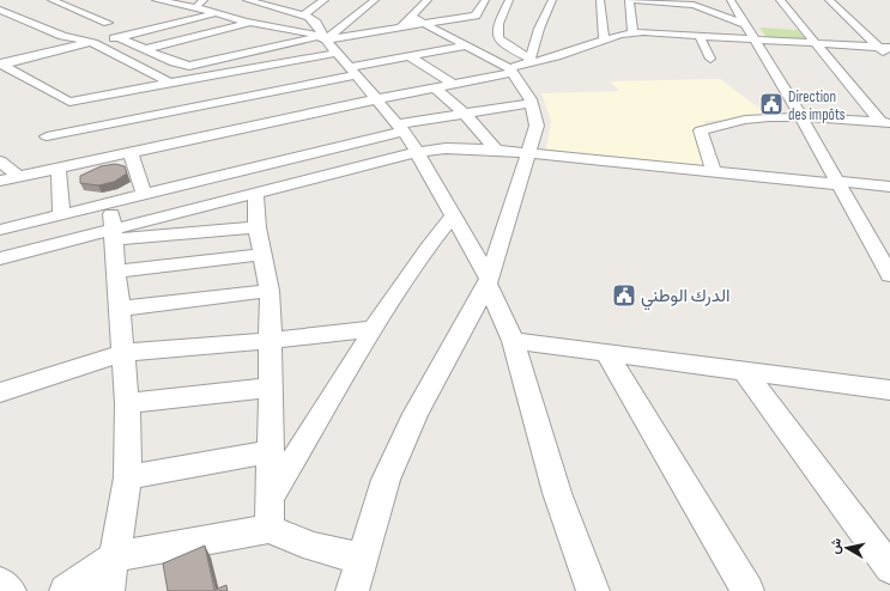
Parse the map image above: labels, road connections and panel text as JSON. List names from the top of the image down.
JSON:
{
  "places": {
    "public building": ["Direction des impôts", "الدرك الوطني"]
  },
  "north": "left"
}
